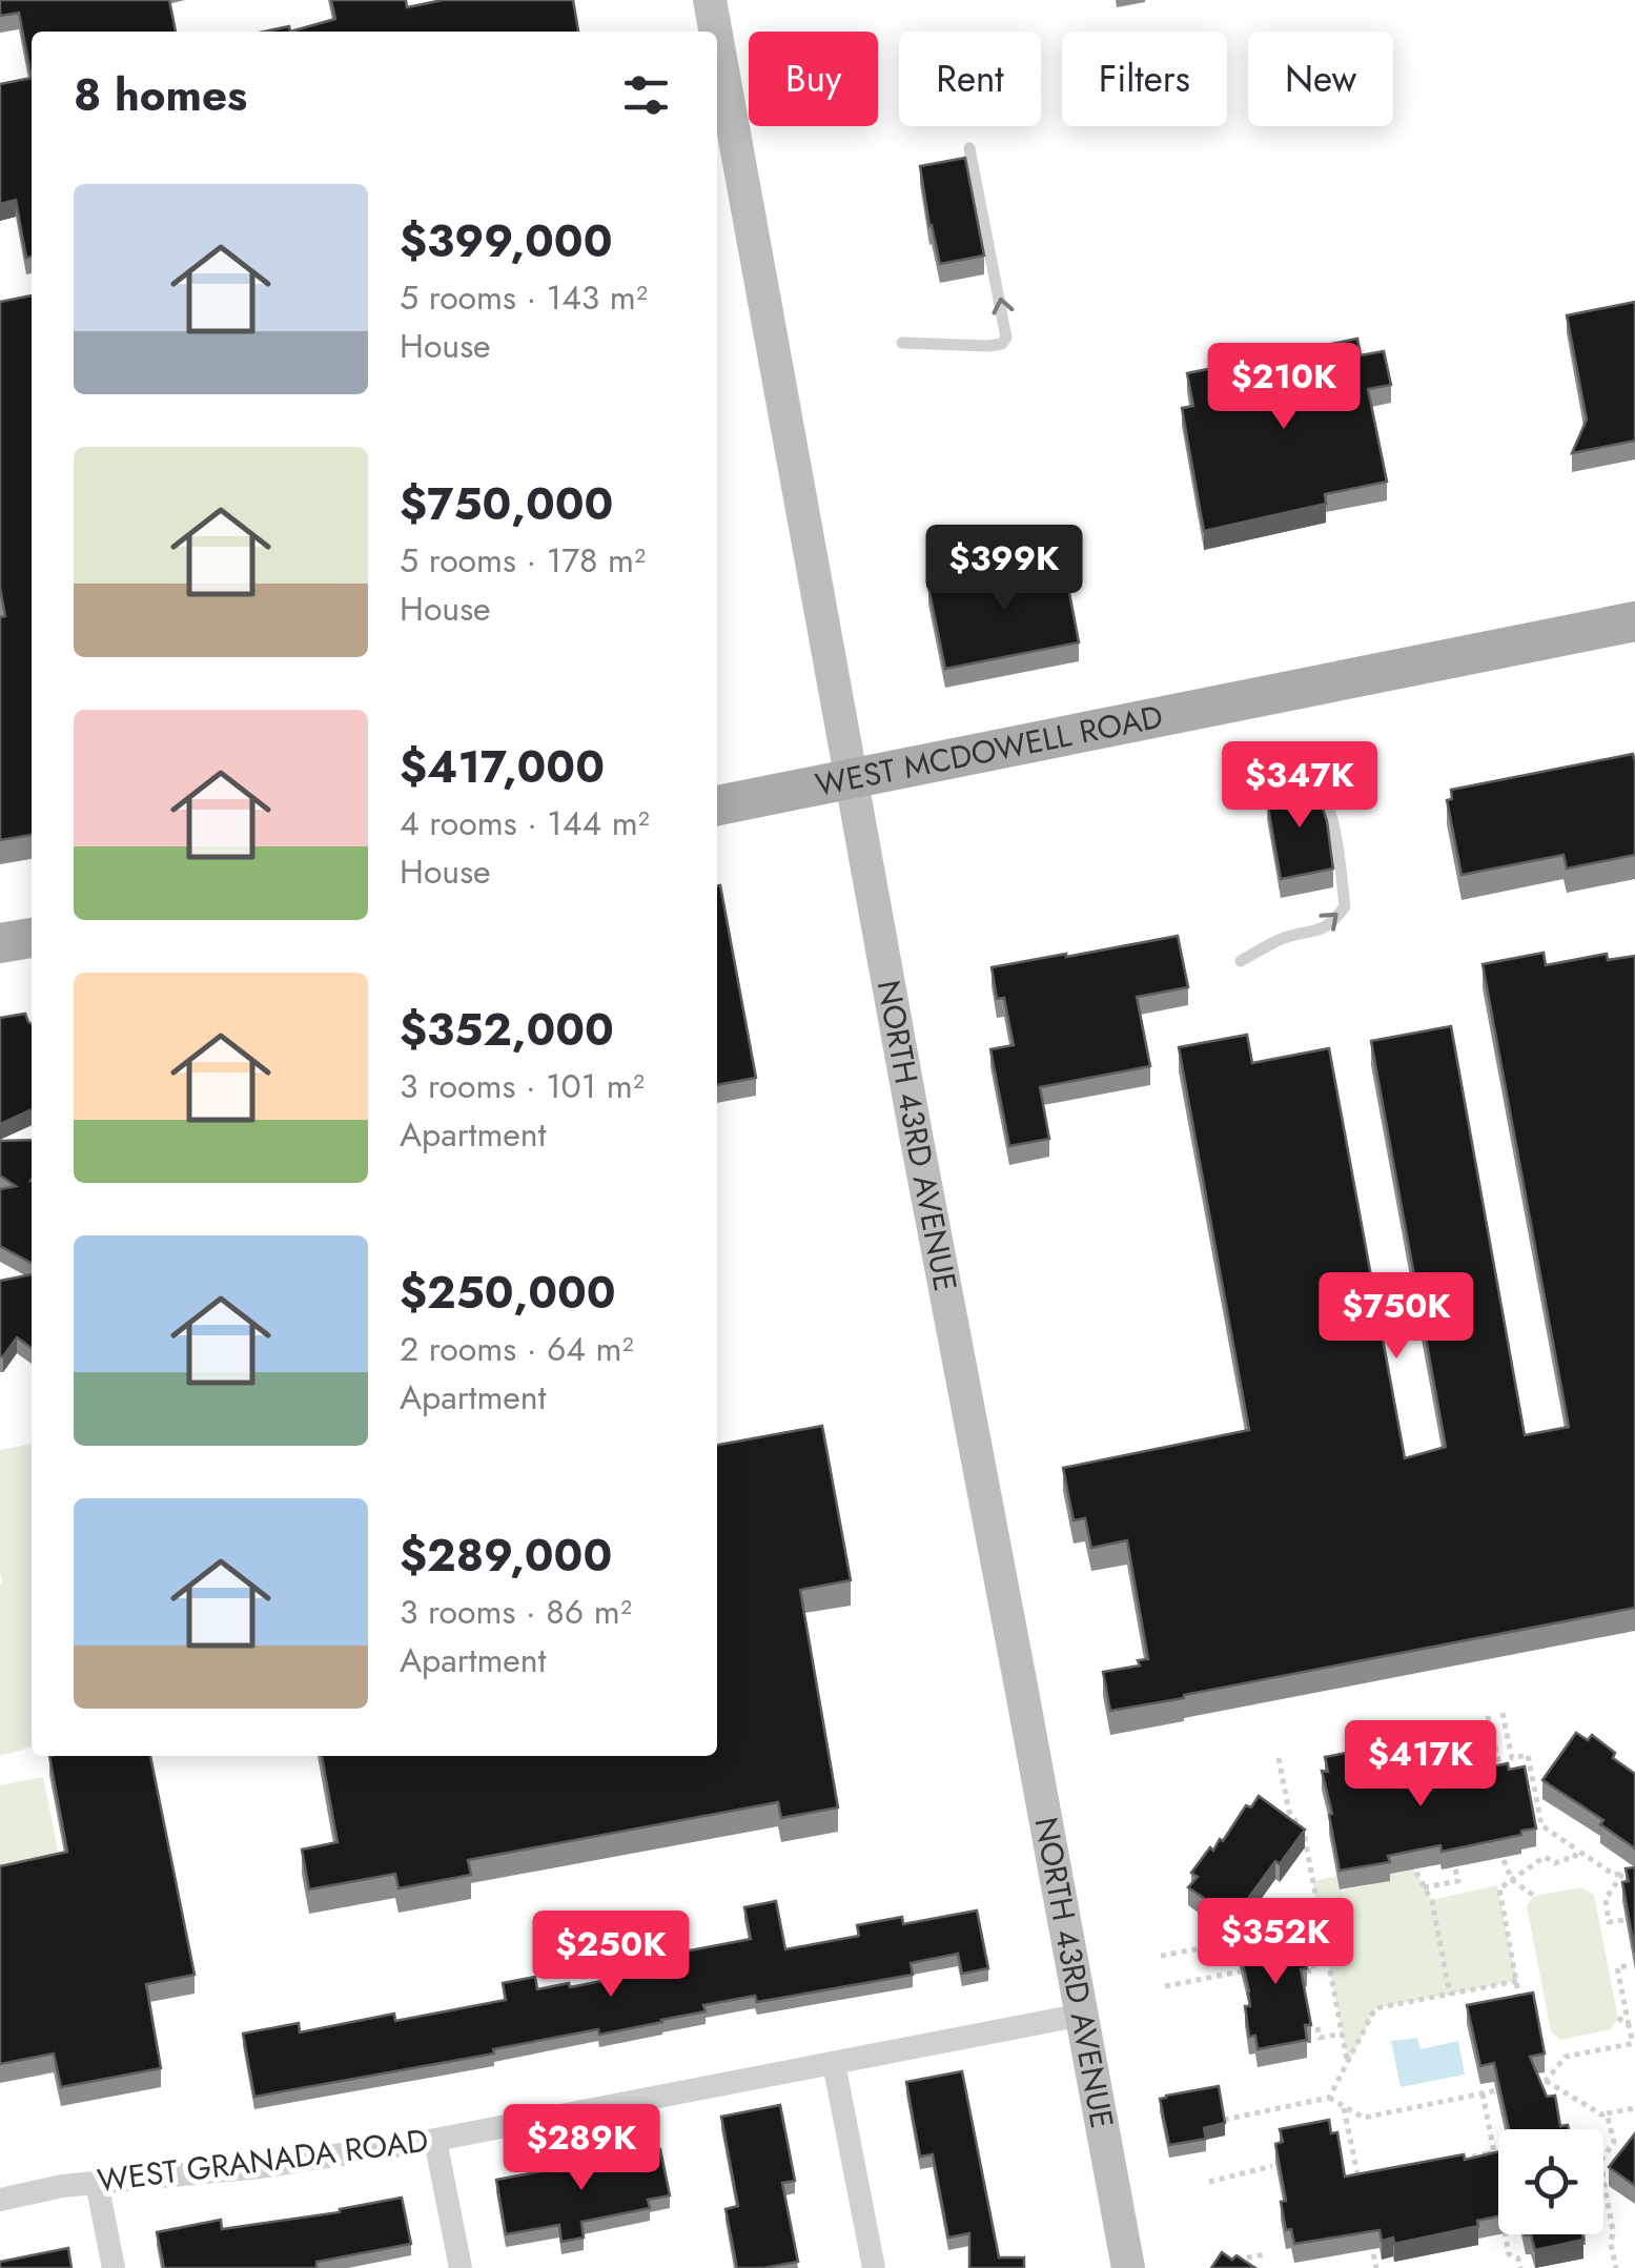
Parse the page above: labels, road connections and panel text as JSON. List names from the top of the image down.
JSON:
{
  "streets": {
    "main road": ["WEST MCDOWELL ROAD", "NORTH 43RD AVENUE"],
    "street": ["WEST GRANADA ROAD"]
  },
  "crossings": [
    ["WEST MCDOWELL ROAD", "NORTH 43RD AVENUE"],
    ["NORTH 43RD AVENUE", "WEST GRANADA ROAD"]
  ],
  "page": {
    "chip": [
      "Buy",
      "Rent",
      "Filters",
      "New"
    ],
    "heading": "8 homes",
    "list": [
      {
        "name": "$399,000",
        "note": "5 rooms · 143 m² · House"
      },
      {
        "name": "$750,000",
        "note": "5 rooms · 178 m² · House"
      },
      {
        "name": "$417,000",
        "note": "4 rooms · 144 m² · House"
      },
      {
        "name": "$352,000",
        "note": "3 rooms · 101 m² · Apartment"
      },
      {
        "name": "$250,000",
        "note": "2 rooms · 64 m² · Apartment"
      },
      {
        "name": "$289,000",
        "note": "3 rooms · 86 m² · Apartment"
      }
    ],
    "price": [
      "$210K",
      "$399K",
      "$347K",
      "$750K",
      "$417K",
      "$352K",
      "$250K",
      "$289K"
    ]
  }
}
